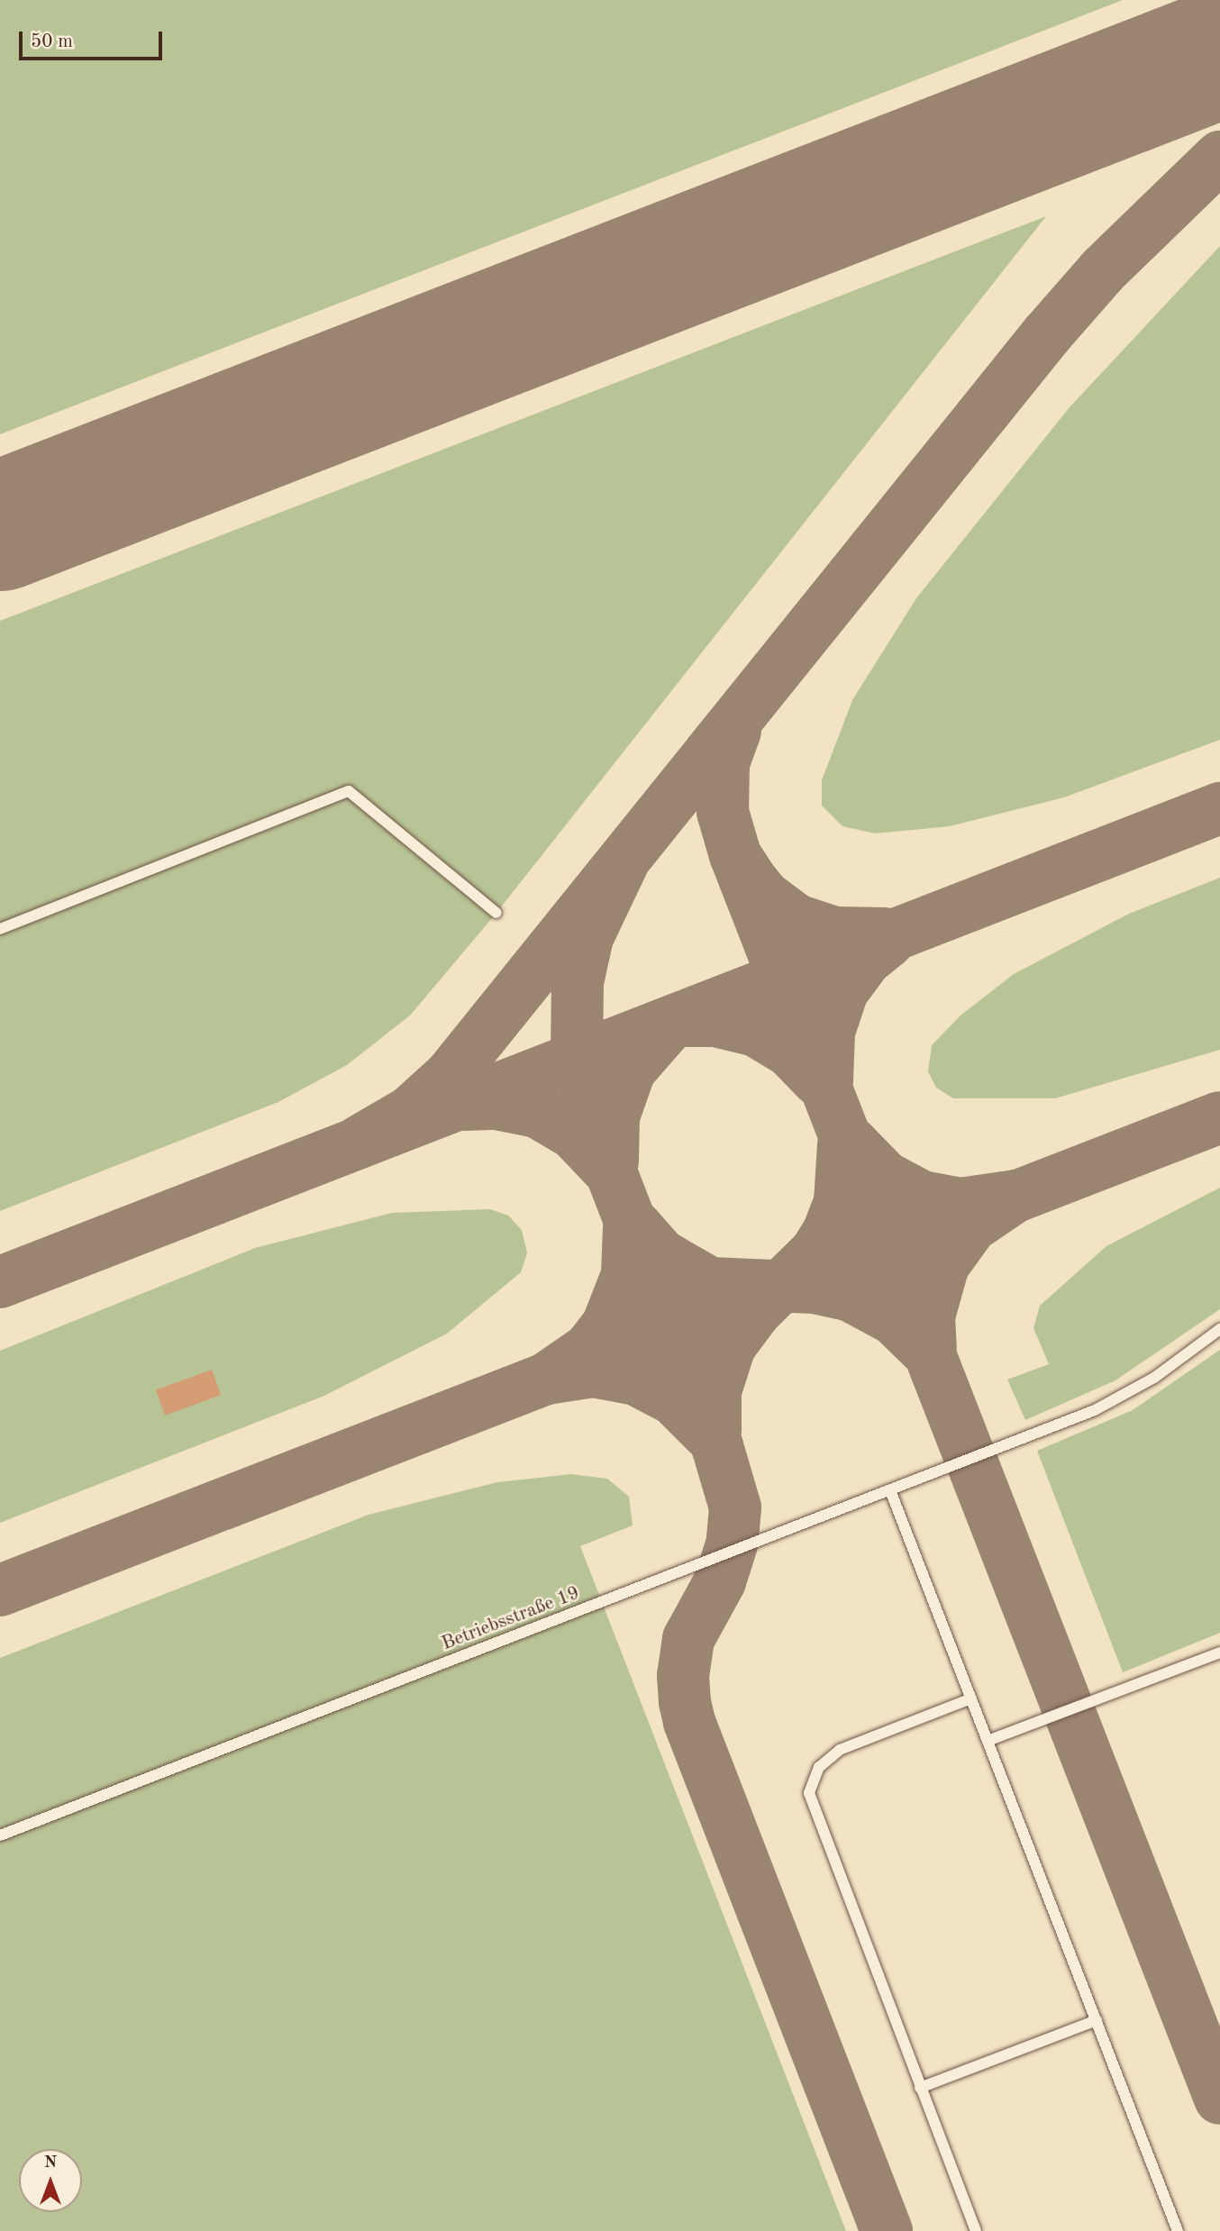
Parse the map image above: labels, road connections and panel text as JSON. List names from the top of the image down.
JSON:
{
  "streets": {
    "lane": ["Betriebsstraße 19"]
  },
  "scale_bar": "50 m",
  "north": "top"
}
